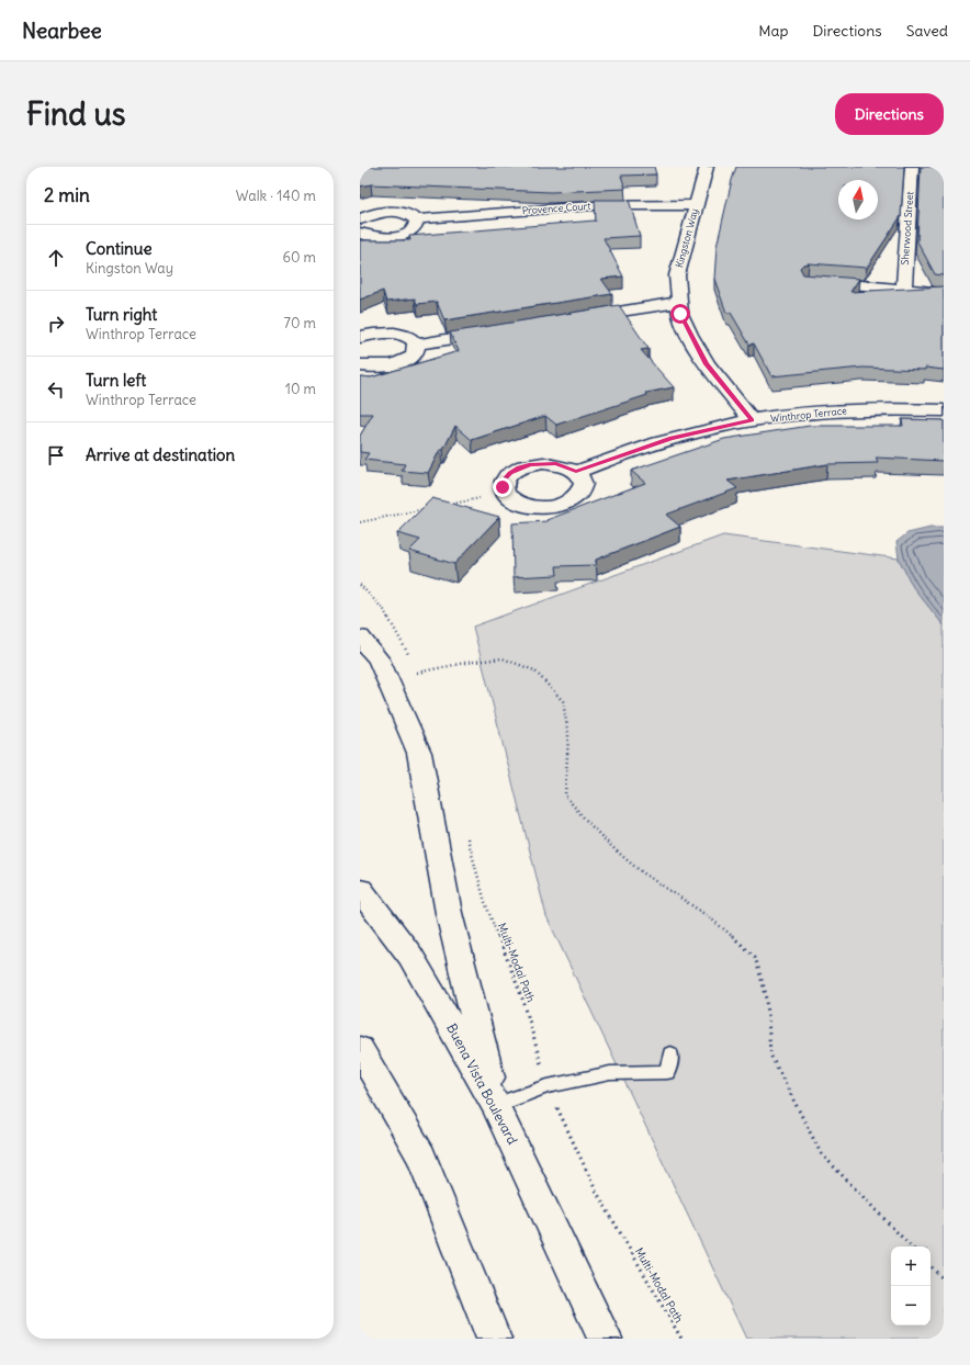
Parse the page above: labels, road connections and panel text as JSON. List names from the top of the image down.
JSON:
{
  "streets": {
    "street": [
      "Provence Court",
      "Sherwood Street",
      "Kingston Way",
      "Winthrop Terrace",
      "Buena Vista Boulevard"
    ],
    "path": ["Multi-Modal Path"]
  },
  "crossings": [
    ["Provence Court", "Kingston Way"],
    ["Kingston Way", "Winthrop Terrace"]
  ],
  "north": "top",
  "page": {
    "header": "Nearbee",
    "nav": ["Map", "Directions", "Saved"],
    "buttons": "Directions",
    "title": "Find us",
    "heading": ["2 min", "Walk · 140 m"],
    "list": [
      ["Continue", "Kingston Way", "60 m"],
      ["Turn right", "Winthrop Terrace", "70 m"],
      ["Turn left", "Winthrop Terrace", "10 m"],
      "Arrive at destination"
    ],
    "map_buttons": ["+", "−"]
  }
}
